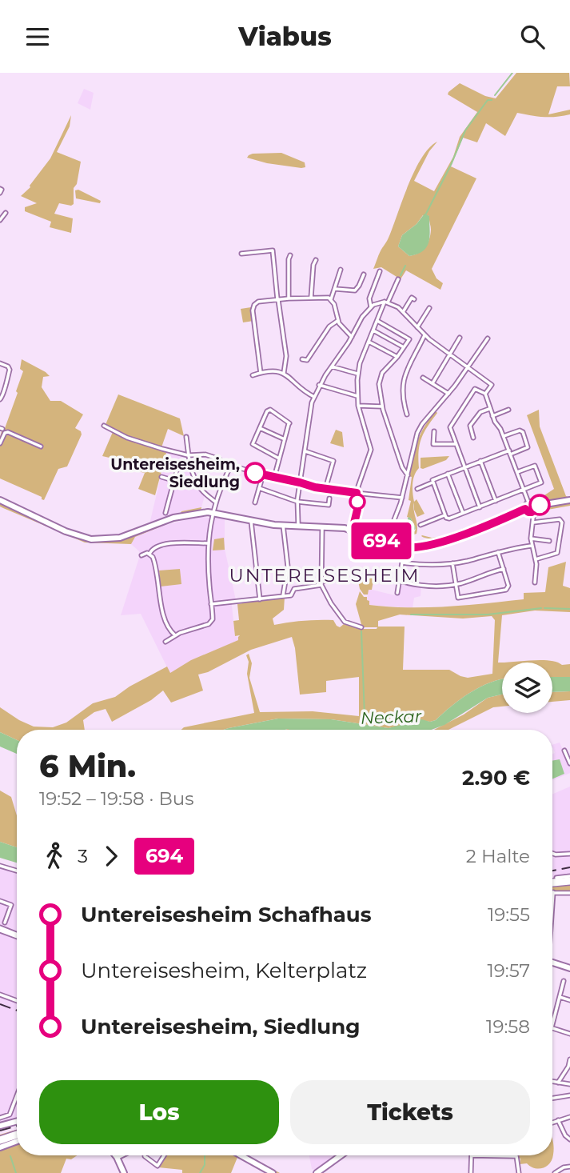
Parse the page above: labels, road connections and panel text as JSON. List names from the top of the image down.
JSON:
{
  "districts": ["UNTEREISESHEIM"],
  "water": ["Neckar"],
  "places": ["Untereisesheim, Siedlung"],
  "lines": ["bus line 694"],
  "page": {
    "header": "Viabus",
    "on_map": "694",
    "heading": ["6 Min.", "19:52 – 19:58 · Bus", "2.90 €"],
    "legs": ["3", "694", "2 Halte"],
    "list": [
      {
        "name": "Untereisesheim Schafhaus",
        "value": "19:55"
      },
      {
        "name": "Untereisesheim, Kelterplatz",
        "value": "19:57"
      },
      {
        "name": "Untereisesheim, Siedlung",
        "value": "19:58"
      }
    ],
    "buttons": ["Los", "Tickets"]
  }
}
